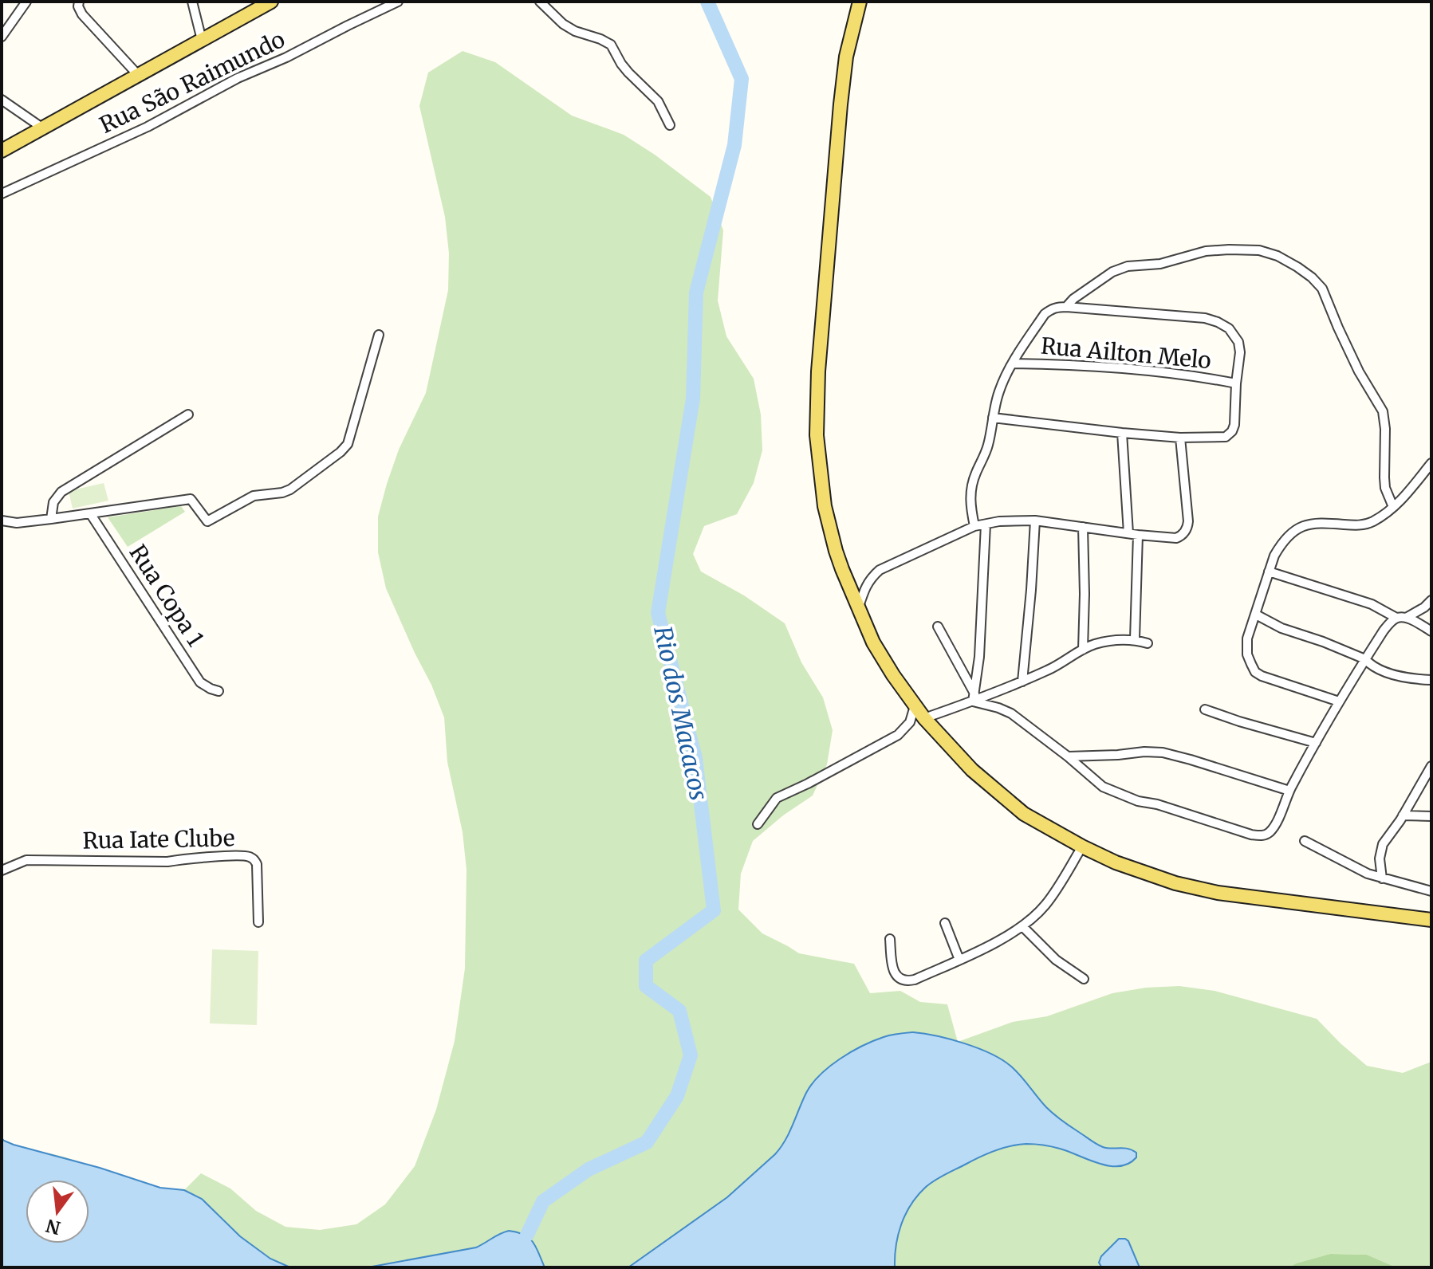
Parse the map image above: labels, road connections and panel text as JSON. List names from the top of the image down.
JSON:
{
  "streets": {
    "street": [
      "Rua São Raimundo",
      "Rua Ailton Melo",
      "Rua Copa 1",
      "Rua Iate Clube"
    ]
  },
  "water": ["Rio dos Macacos"],
  "north": "bottom"
}
